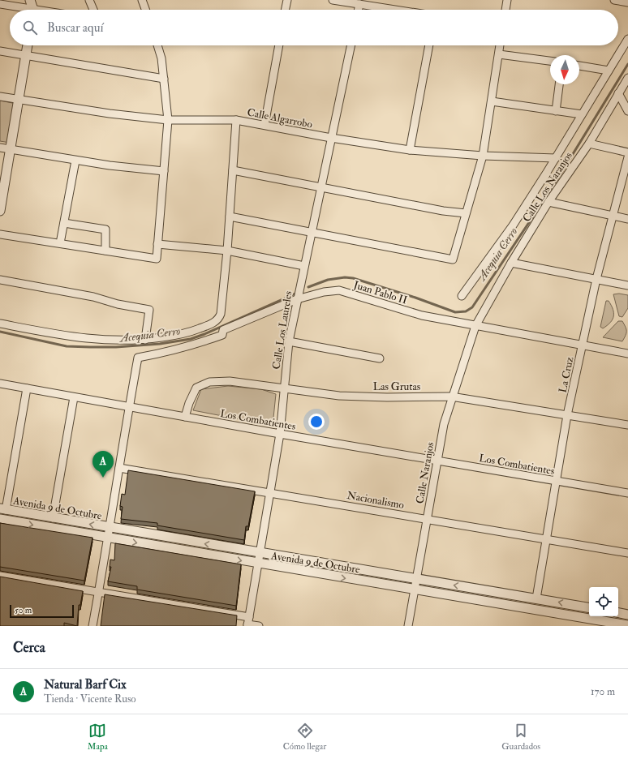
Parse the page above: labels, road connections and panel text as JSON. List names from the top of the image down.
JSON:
{
  "streets": {
    "street": [
      "Calle Algarrobo",
      "Calle Los Naranjos",
      "Juan Pablo II",
      "Calle Los Laureles",
      "La Cruz",
      "Las Grutas",
      "Los Combatientes",
      "Calle Naranjos",
      "Nacionalismo",
      "Avenida 9 de Octubre"
    ]
  },
  "crossings": [
    ["Calle Algarrobo", "Calle Los Laureles"],
    ["Calle Los Naranjos", "Juan Pablo II"],
    ["Calle Los Naranjos", "Calle Naranjos"],
    ["Juan Pablo II", "Calle Los Laureles"],
    ["Juan Pablo II", "La Cruz"],
    ["Juan Pablo II", "Los Combatientes"],
    ["Juan Pablo II", "Calle Naranjos"],
    ["Calle Los Laureles", "Las Grutas"],
    ["Calle Los Laureles", "Los Combatientes"],
    ["Calle Los Laureles", "Nacionalismo"],
    ["Calle Los Laureles", "Avenida 9 de Octubre"],
    ["La Cruz", "Las Grutas"],
    ["La Cruz", "Los Combatientes"],
    ["La Cruz", "Nacionalismo"],
    ["La Cruz", "Avenida 9 de Octubre"],
    ["Las Grutas", "Los Combatientes"],
    ["Las Grutas", "Calle Naranjos"],
    ["Los Combatientes", "Calle Naranjos"],
    ["Calle Naranjos", "Nacionalismo"],
    ["Calle Naranjos", "Avenida 9 de Octubre"]
  ],
  "water": ["Acequia Cerro"],
  "scale_bar": "50 m",
  "north": "bottom",
  "page": {
    "search": "Buscar aquí",
    "pins": "A",
    "scale": "50 m",
    "heading": "Cerca",
    "list": [
      {
        "mark": "A",
        "name": "Natural Barf Cix",
        "note": "Tienda · Vicente Ruso",
        "value": "170 m"
      }
    ],
    "nav": ["Mapa", "Cómo llegar", "Guardados"]
  }
}
